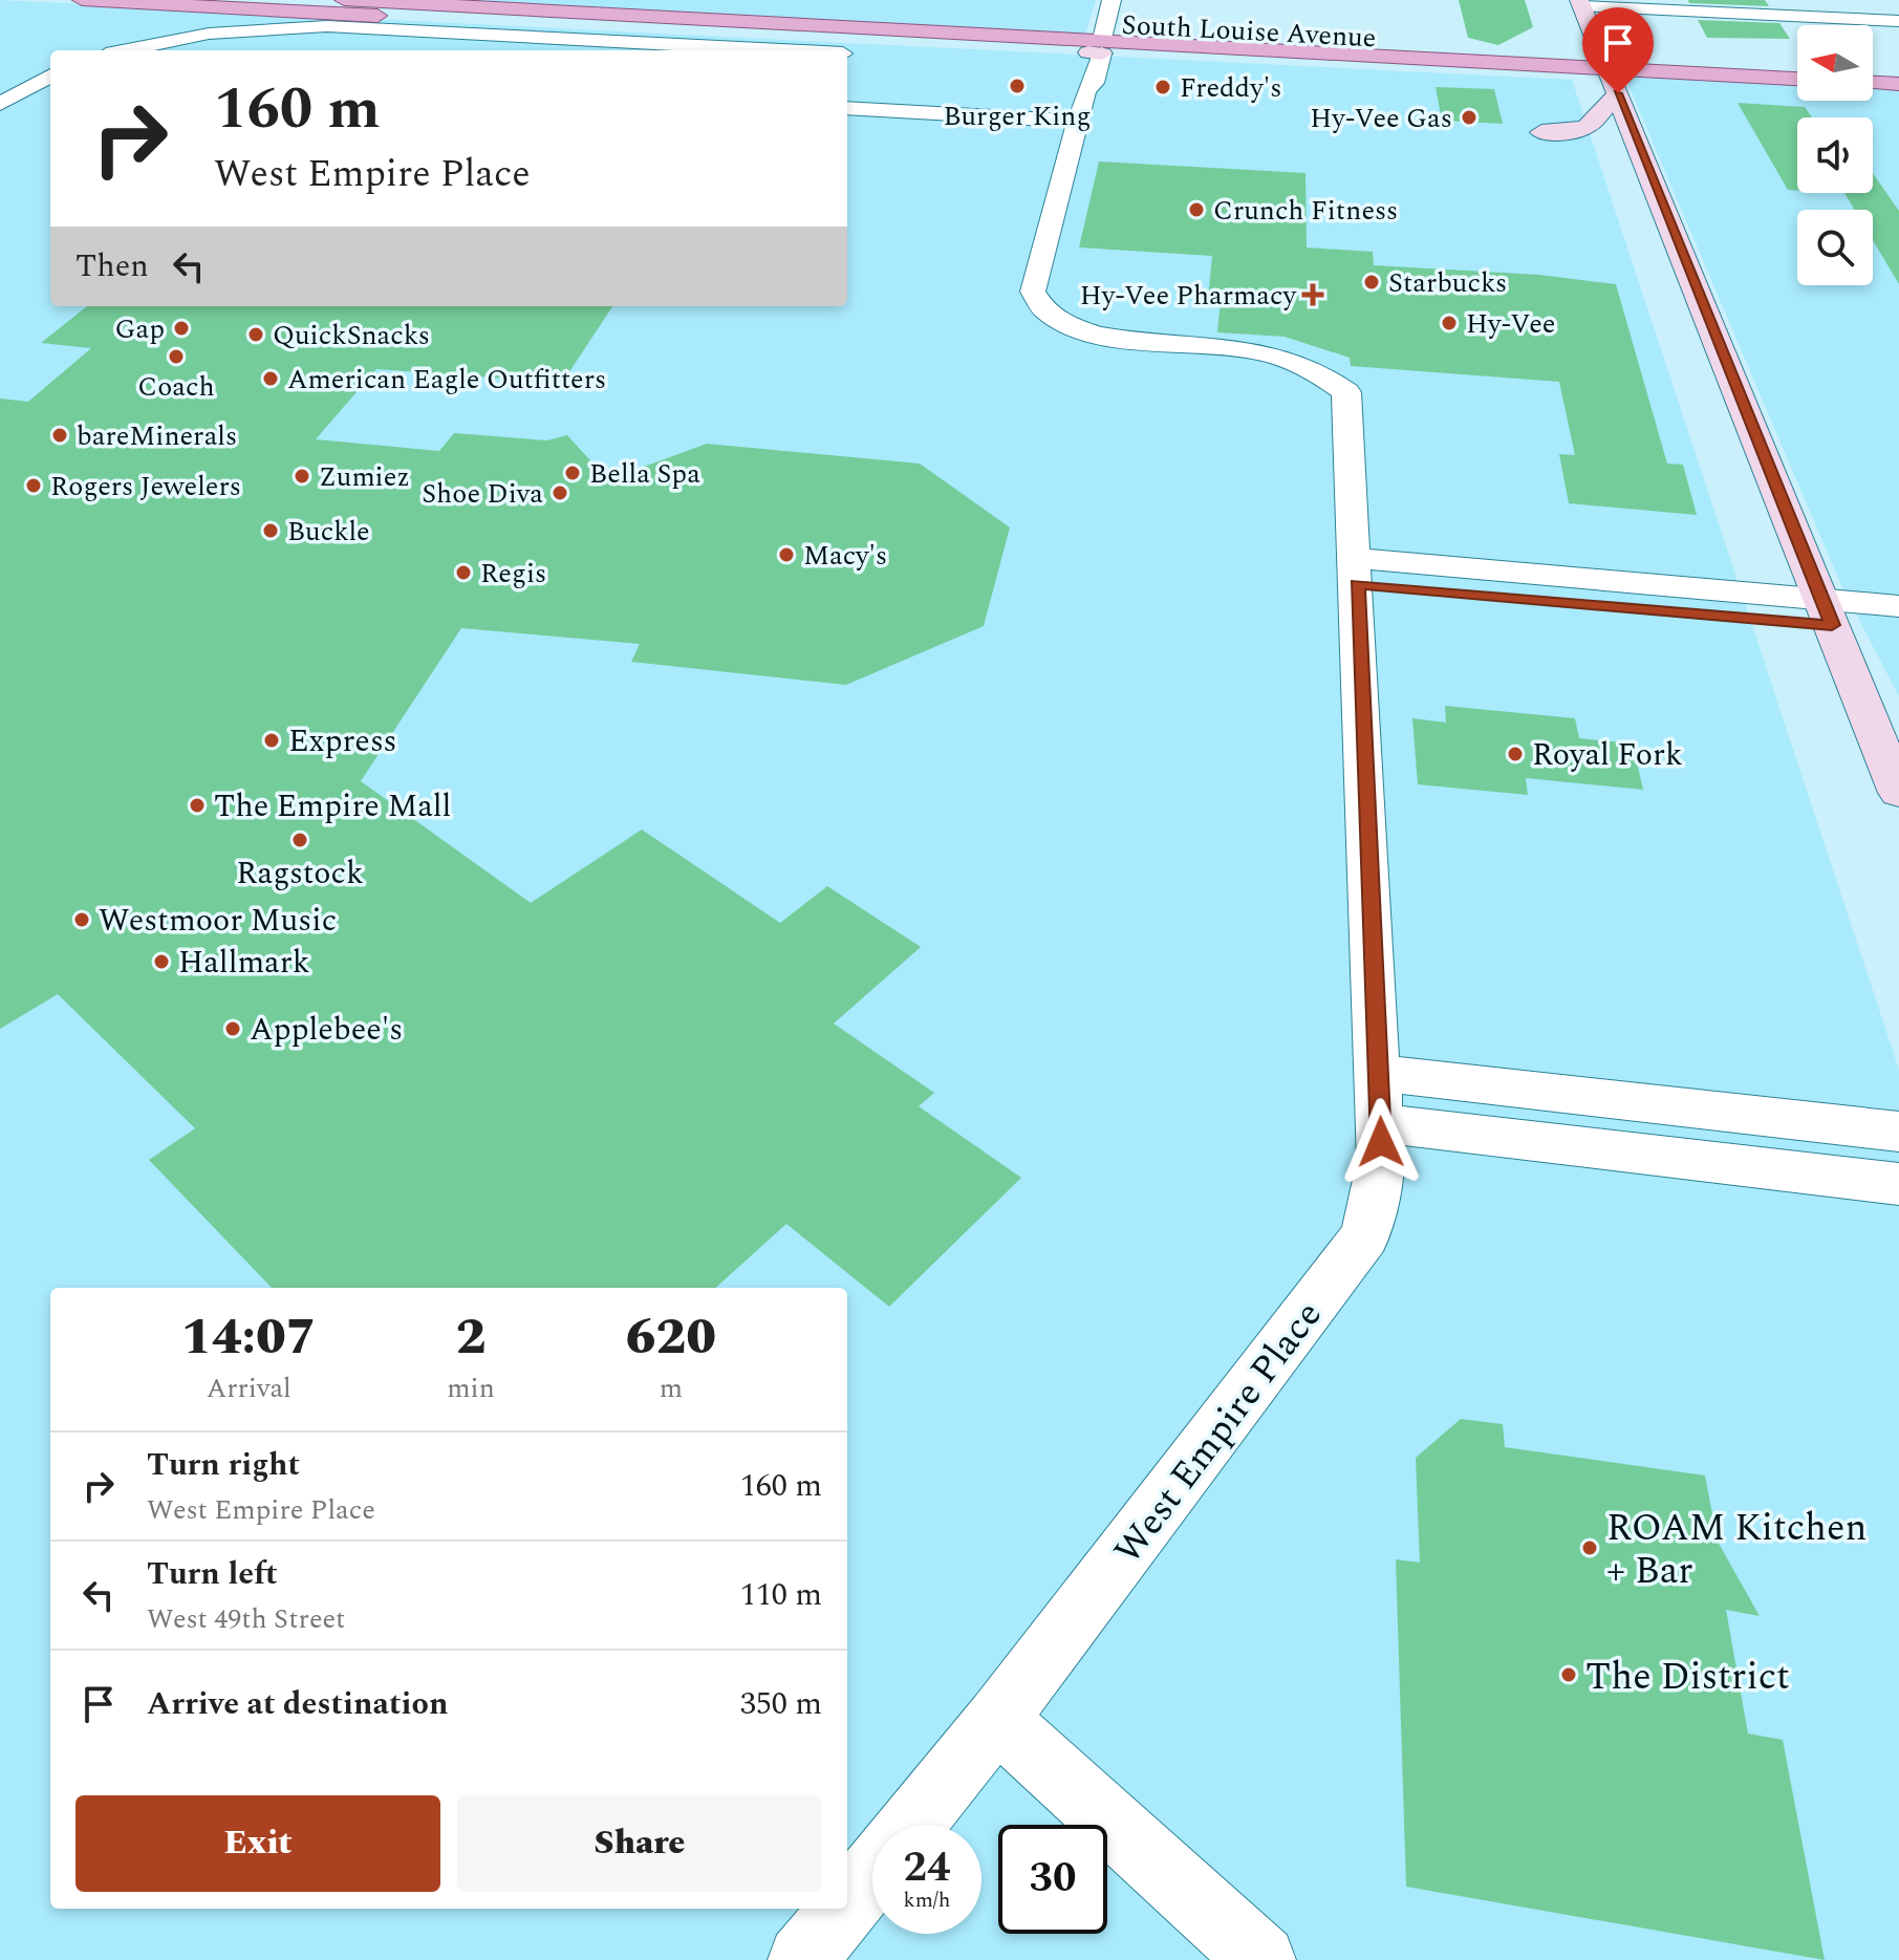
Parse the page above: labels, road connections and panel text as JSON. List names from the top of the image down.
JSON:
{
  "streets": {
    "main road": ["South Louise Avenue"],
    "street": ["West Empire Place"]
  },
  "crossings": [
    ["South Louise Avenue", "West Empire Place"]
  ],
  "places": {
    "other": [
      "Burger King",
      "Freddy's",
      "Hy-Vee Gas",
      "Crunch Fitness",
      "Starbucks",
      "Hy-Vee",
      "Gap",
      "QuickSnacks",
      "Coach",
      "American Eagle Outfitters",
      "bareMinerals",
      "Bella Spa",
      "Zumiez",
      "Rogers Jewelers",
      "Shoe Diva",
      "Buckle",
      "Macy's",
      "Regis",
      "Express",
      "Royal Fork",
      "The Empire Mall",
      "Ragstock",
      "Westmoor Music",
      "Hallmark",
      "Applebee's",
      "ROAM Kitchen + Bar",
      "The District"
    ],
    "health": ["Hy-Vee Pharmacy"]
  },
  "north": "left",
  "page": {
    "turn": ["160 m", "West Empire Place"],
    "then": "Then",
    "eta": [
      "14:07",
      "Arrival",
      "2",
      "min",
      "620",
      "m"
    ],
    "list": [
      {
        "name": "Turn right",
        "note": "West Empire Place",
        "value": "160 m"
      },
      {
        "name": "Turn left",
        "note": "West 49th Street",
        "value": "110 m"
      },
      {
        "name": "Arrive at destination",
        "value": "350 m"
      }
    ],
    "buttons": ["Exit", "Share"],
    "speed": "24 km/h",
    "limit": "30"
  }
}
